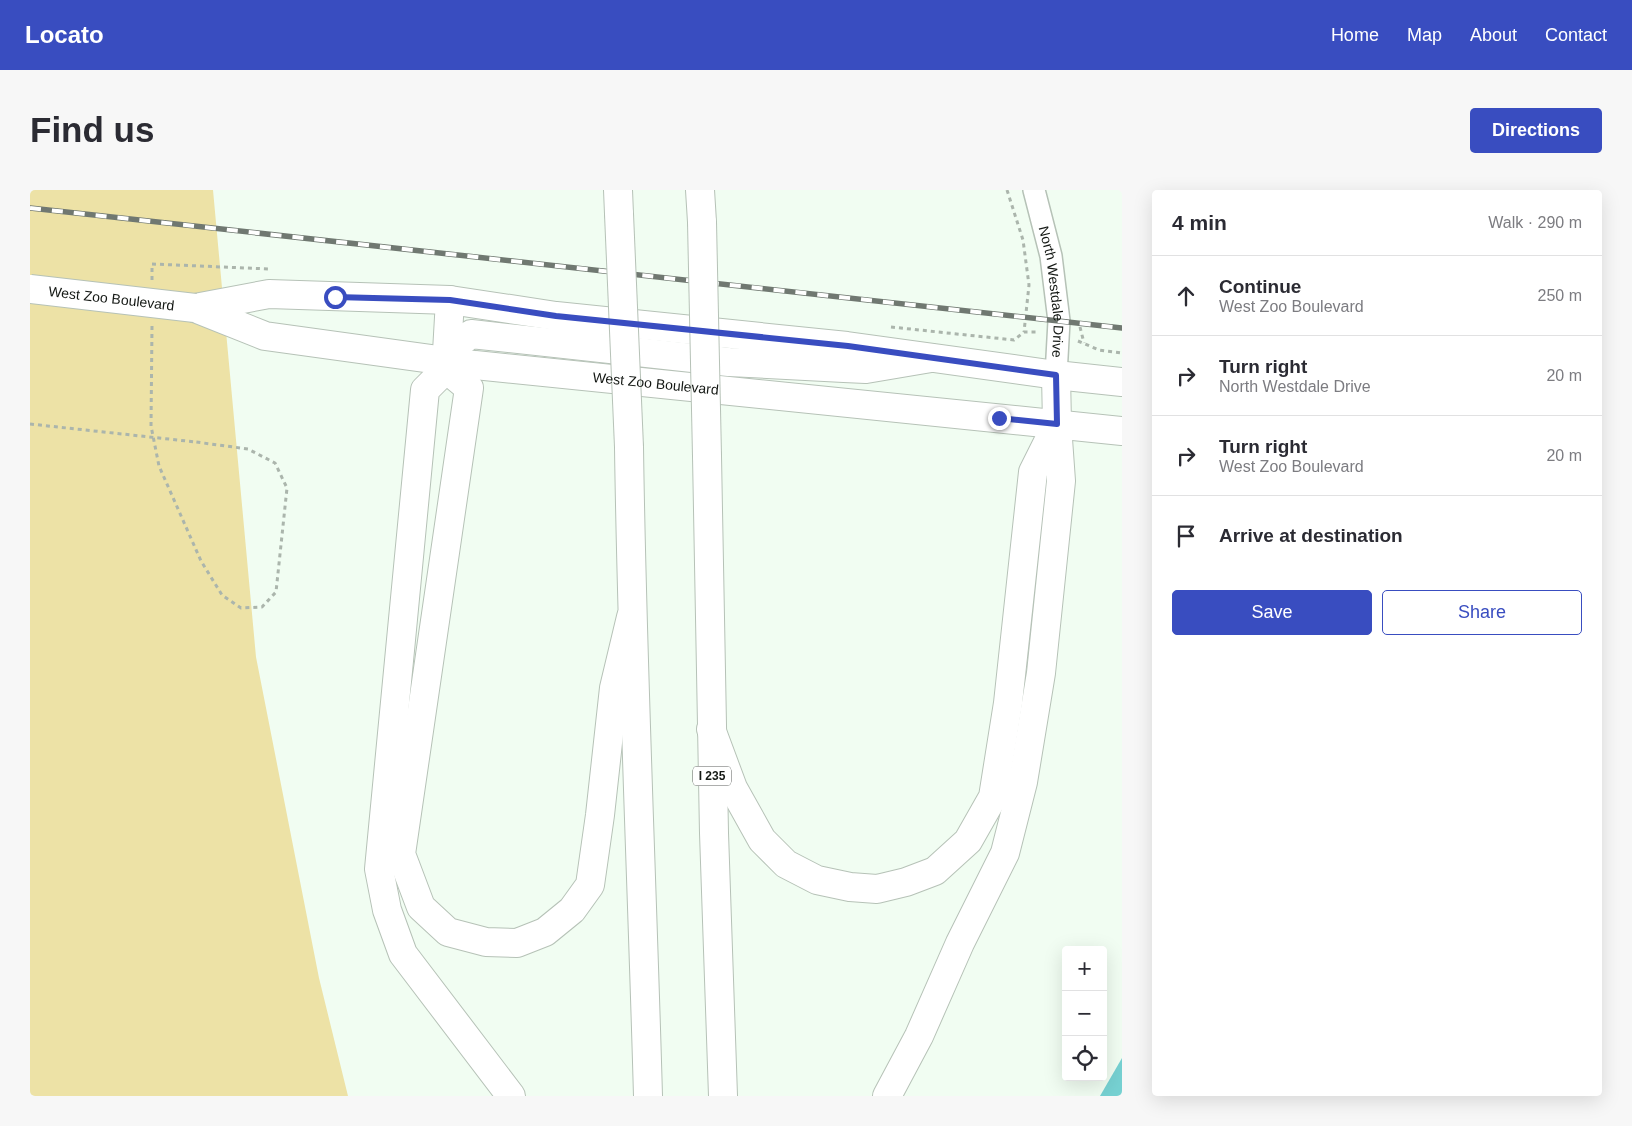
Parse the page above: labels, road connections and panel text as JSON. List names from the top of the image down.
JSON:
{
  "streets": {
    "main road": ["North Westdale Drive", "West Zoo Boulevard", "I 235"]
  },
  "crossings": [
    ["North Westdale Drive", "West Zoo Boulevard"]
  ],
  "page": {
    "header": "Locato",
    "nav": [
      "Home",
      "Map",
      "About",
      "Contact"
    ],
    "buttons": [
      "Directions",
      ["Save", "Share"]
    ],
    "title": "Find us",
    "heading": ["4 min", "Walk · 290 m"],
    "list": [
      ["Continue", "West Zoo Boulevard", "250 m"],
      ["Turn right", "North Westdale Drive", "20 m"],
      ["Turn right", "West Zoo Boulevard", "20 m"],
      "Arrive at destination"
    ],
    "map_buttons": ["+", "−"]
  }
}
